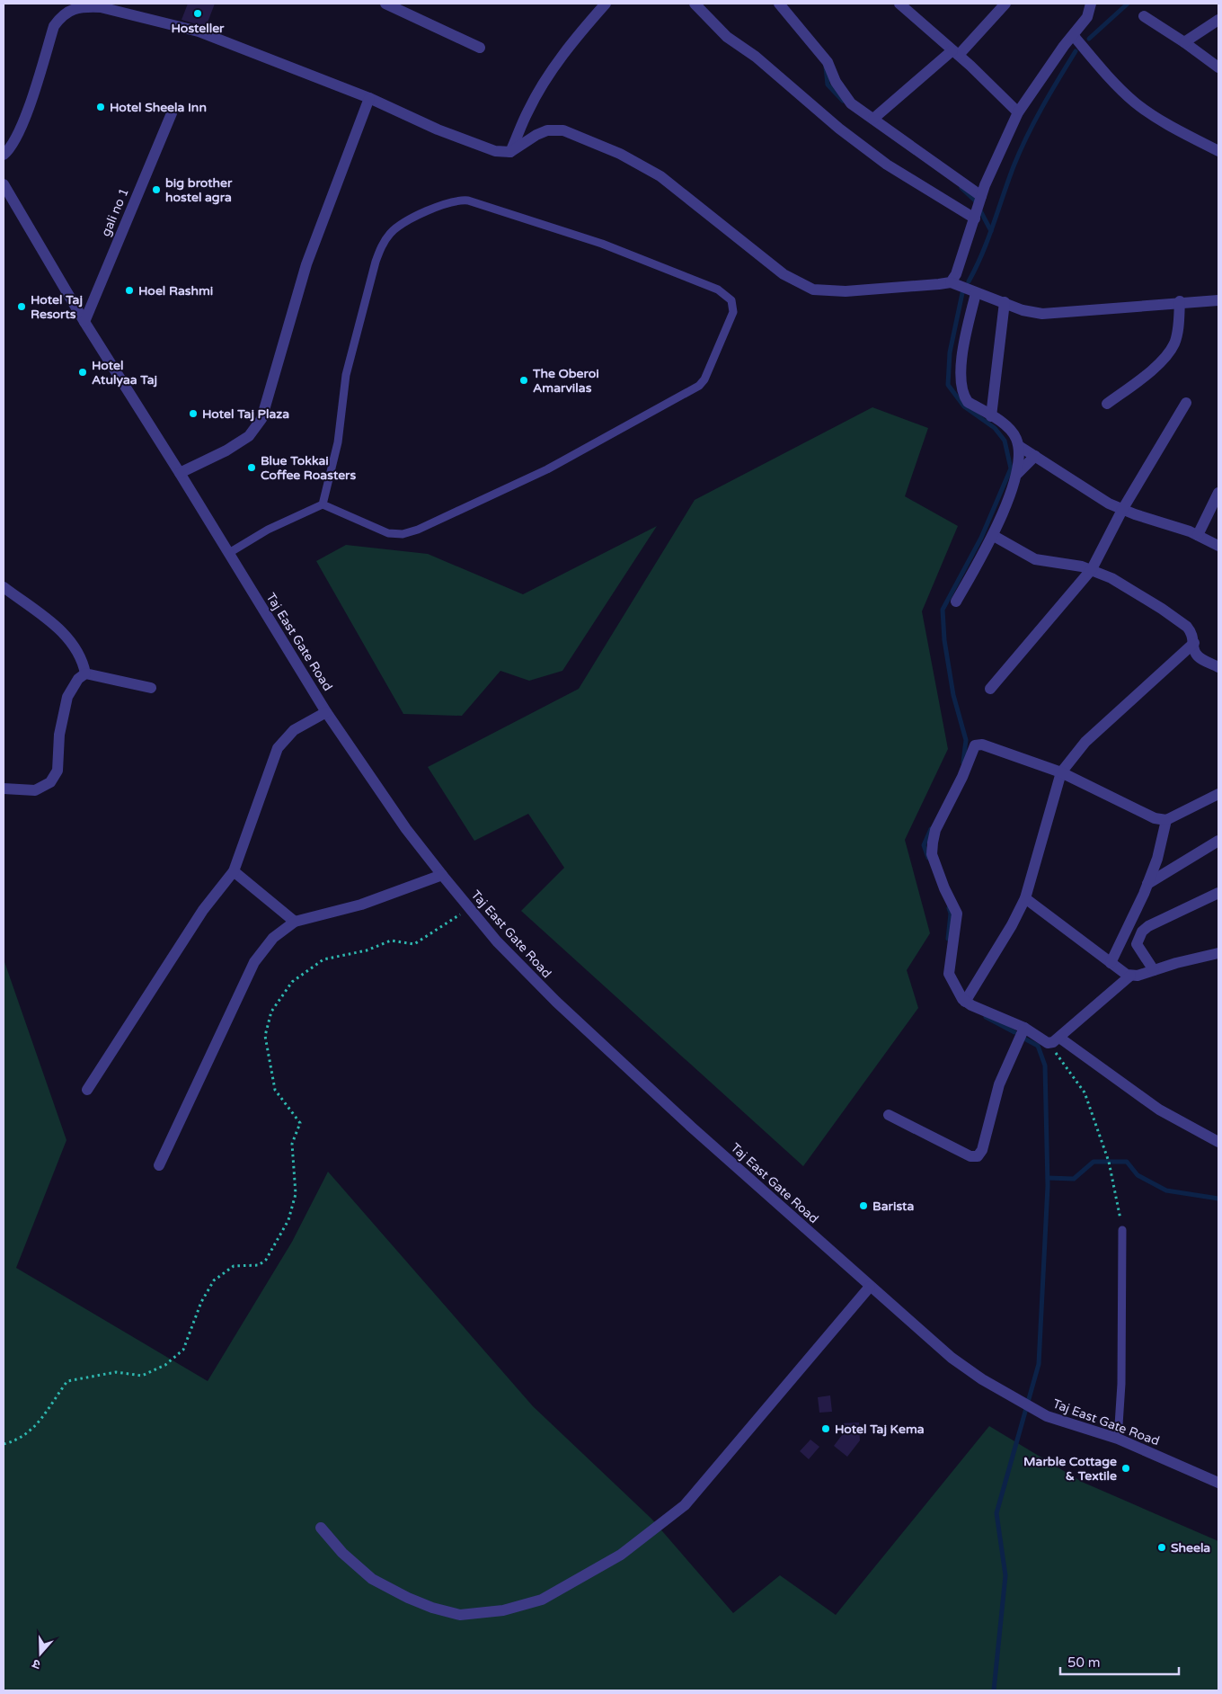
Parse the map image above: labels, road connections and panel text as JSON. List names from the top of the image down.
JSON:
{
  "streets": {
    "street": ["gali no 1", "Taj East Gate Road"]
  },
  "crossings": [
    ["gali no 1", "Taj East Gate Road"]
  ],
  "places": [
    "Hosteller",
    "Hotel Sheela Inn",
    "big brother hostel agra",
    "Hoel Rashmi",
    "Hotel Taj Resorts",
    "Hotel Atulyaa Taj",
    "The Oberoi Amarvilas",
    "Hotel Taj Plaza",
    "Blue Tokkai Coffee Roasters",
    "Barista",
    "Hotel Taj Kema",
    "Marble Cottage & Textile",
    "Sheela"
  ],
  "scale_bar": "50 m",
  "north": "bottom"
}
